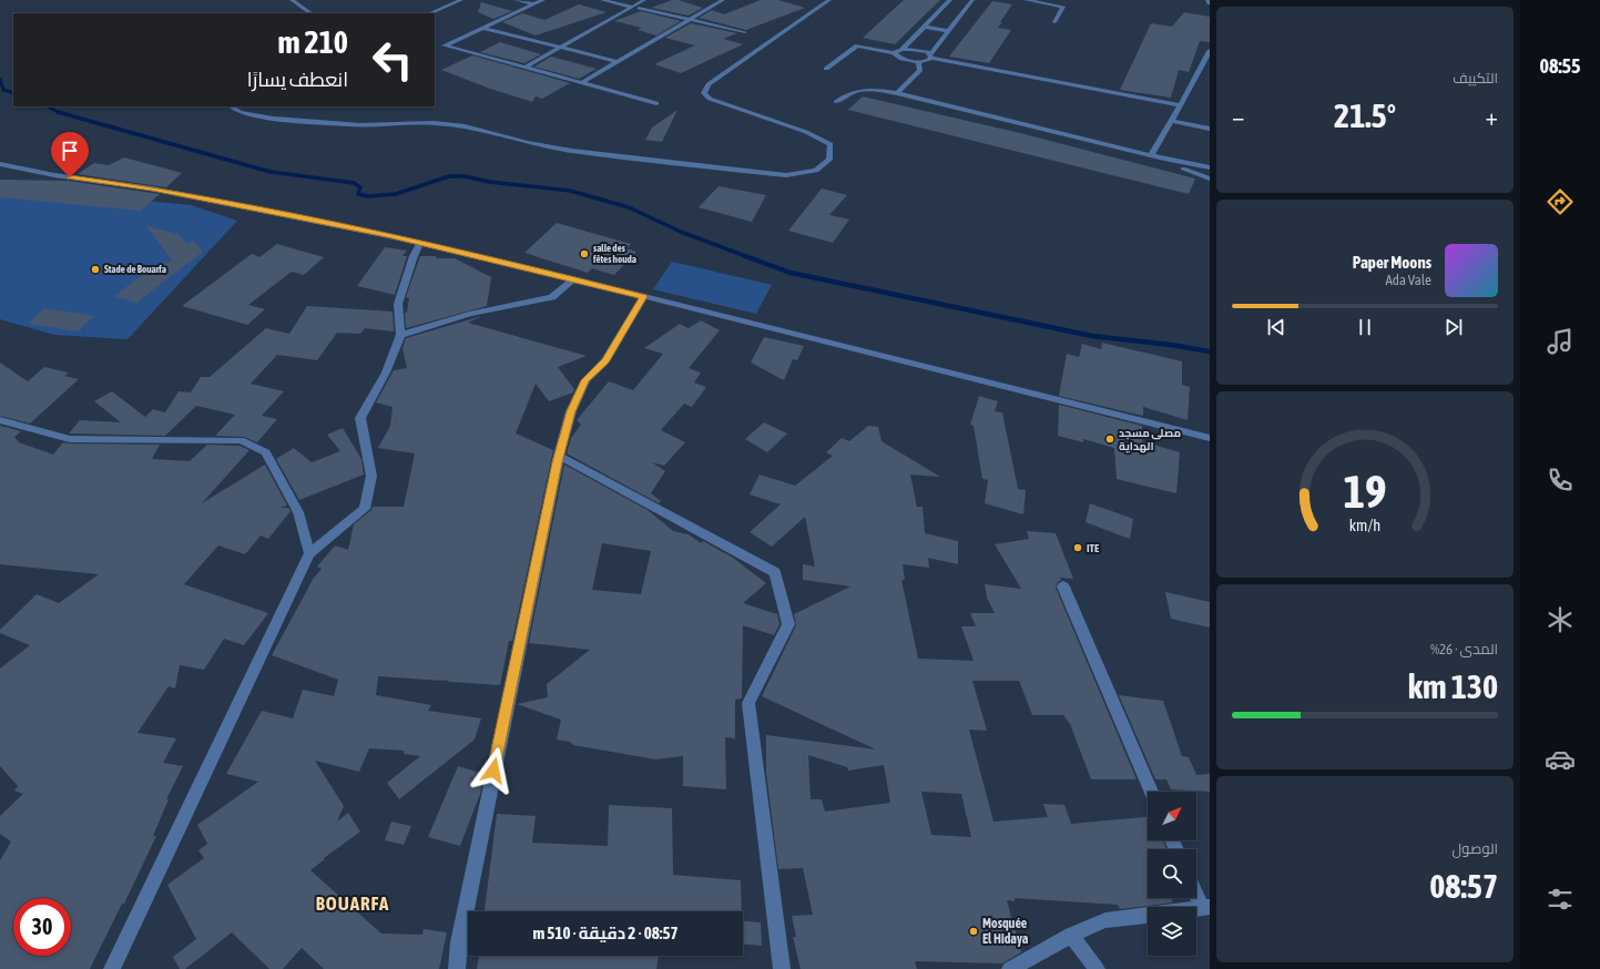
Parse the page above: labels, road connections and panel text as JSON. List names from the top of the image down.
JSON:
{
  "districts": ["BOUARFA"],
  "places": [
    "salle des fêtes houda",
    "Stade de Bouarfa",
    "مصلى مسجد الهداية",
    "ITE",
    "Mosquée El Hidaya"
  ],
  "north": "top right",
  "page": {
    "tabs": "08:55",
    "tile": [
      "التكييف",
      ["المدى · 26%", "130 km"],
      ["الوصول", "08:57"]
    ],
    "turn": ["210 m", "انعطف يسارًا"],
    "heat": ["−", "21.5°", "+"],
    "song": ["Paper Moons", "Ada Vale"],
    "limit": "30",
    "trip": "08:57 · 2 دقيقة · 510 m",
    "gauge": ["19", "km/h"]
  }
}
